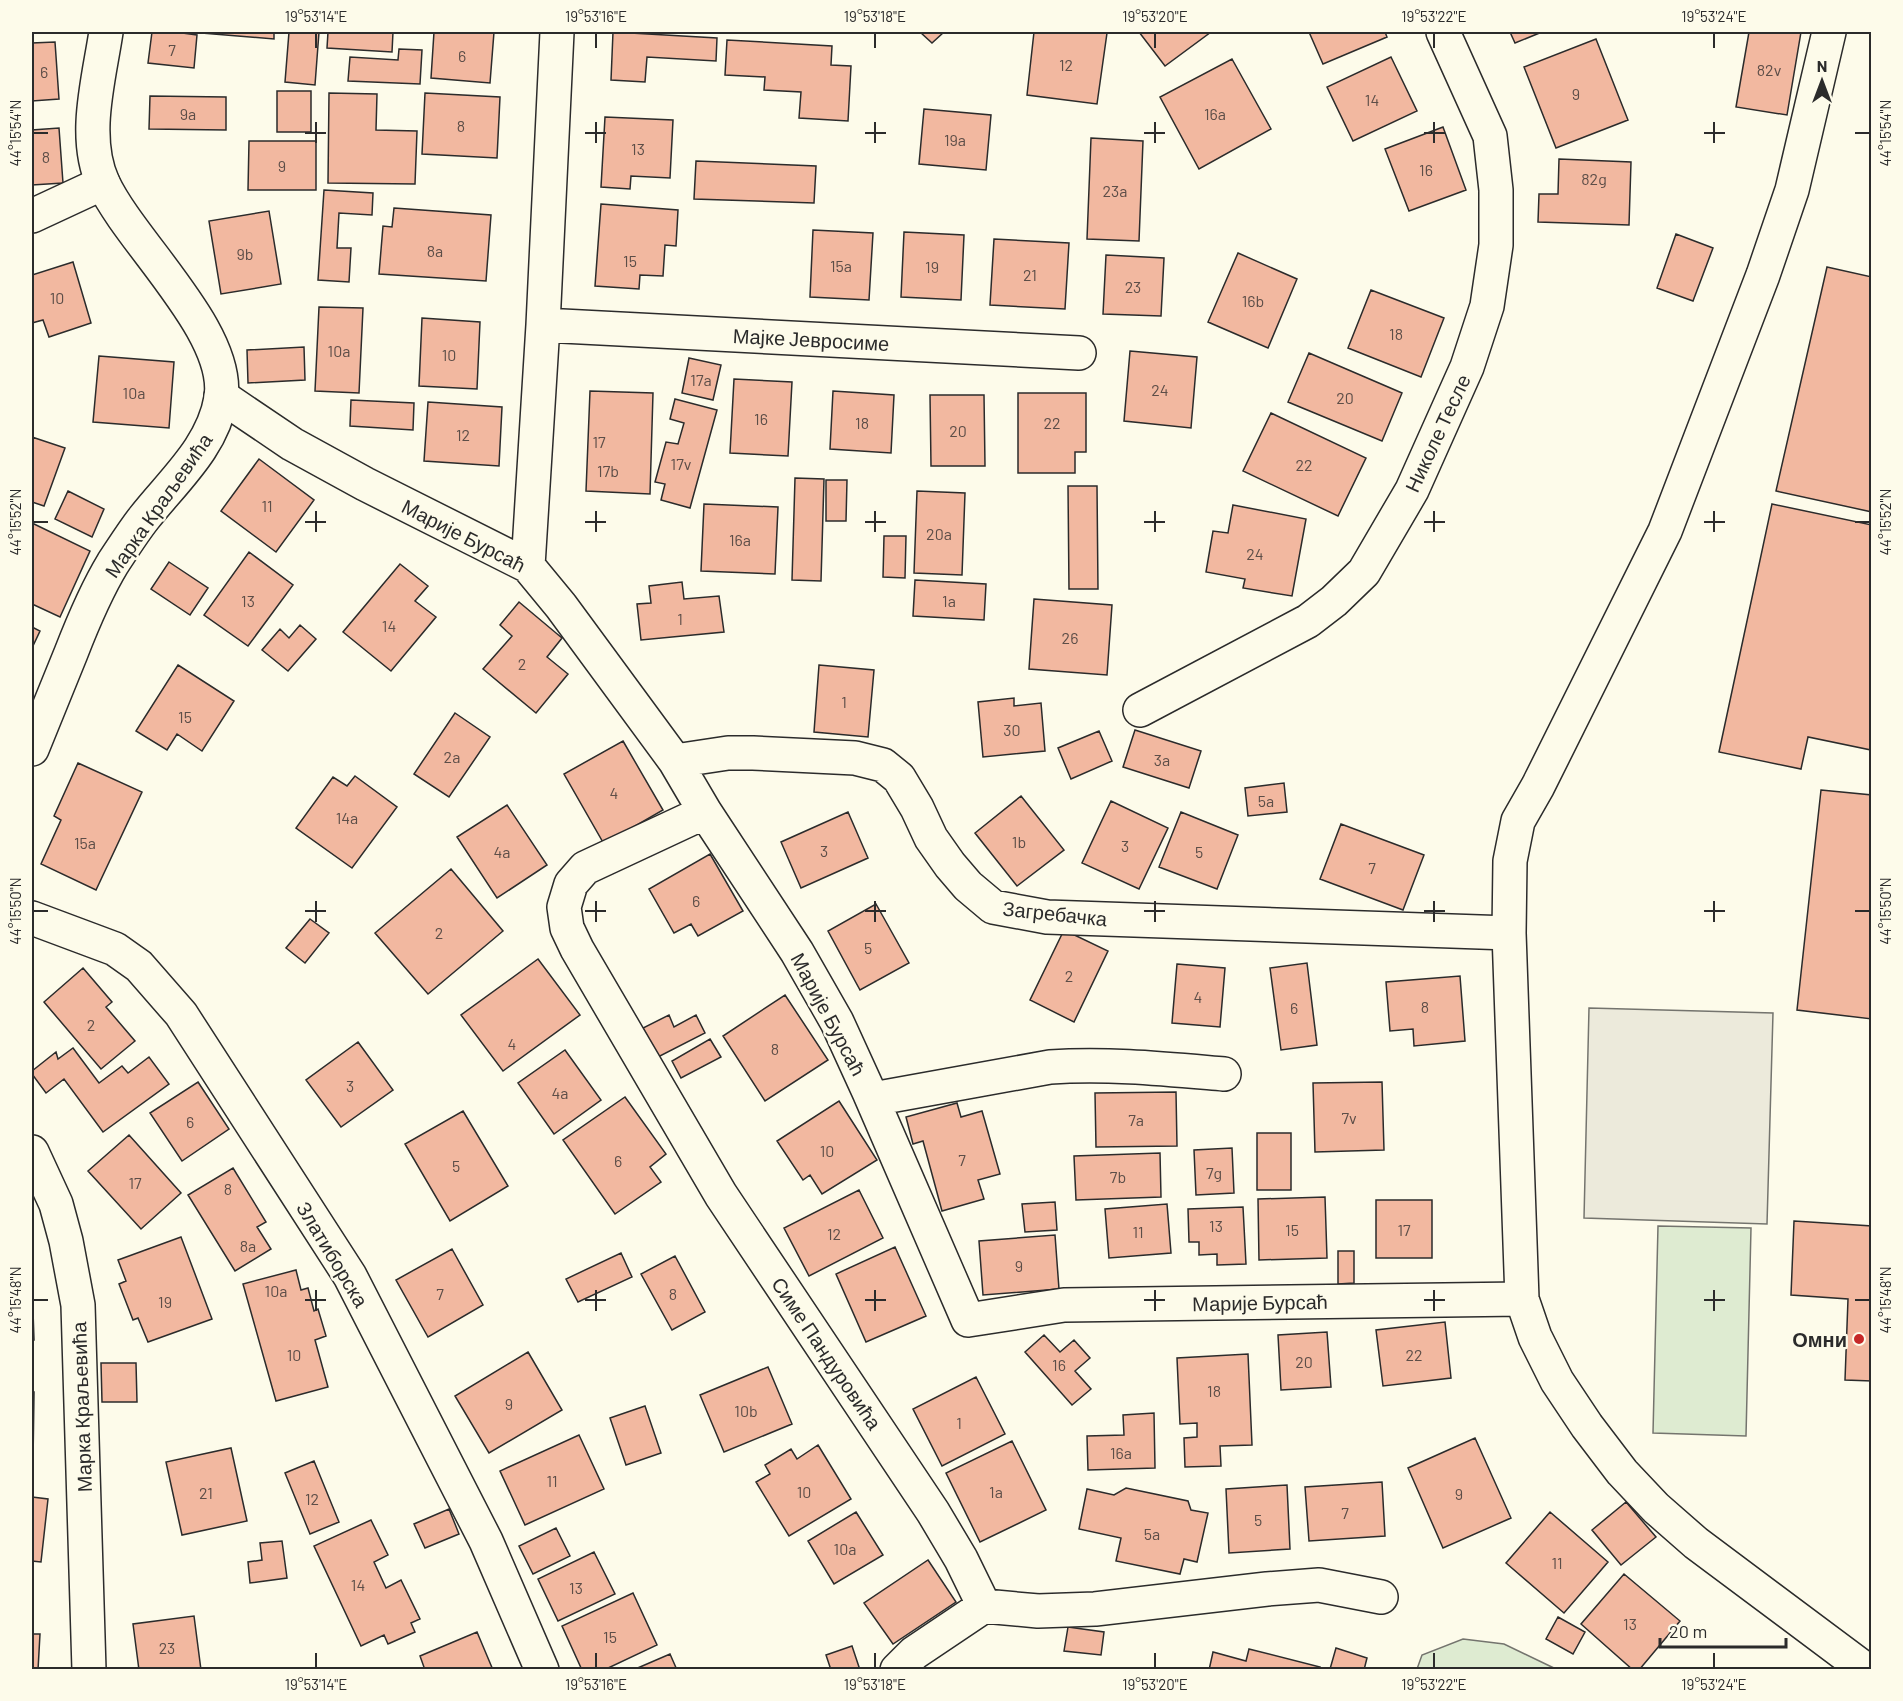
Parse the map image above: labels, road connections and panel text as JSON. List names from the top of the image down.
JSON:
{
  "streets": {
    "street": [
      "Мајке Јевросиме",
      "Николе Тесле",
      "Марка Краљевића",
      "Марије Бурсаћ",
      "Загребачка",
      "Златиборска",
      "Симе Пандуровића"
    ]
  },
  "crossings": [
    ["Марка Краљевића", "Марије Бурсаћ"],
    ["Марије Бурсаћ", "Загребачка"],
    ["Марије Бурсаћ", "Симе Пандуровића"]
  ],
  "places": ["Омни"],
  "house_numbers": [
    "7",
    "6",
    "12",
    "82v",
    "6",
    "9",
    "14",
    "9a",
    "16a",
    "8",
    "19a",
    "13",
    "8",
    "9",
    "16",
    "82g",
    "23a",
    "8a",
    "9b",
    "15",
    "15a",
    "19",
    "21",
    "23",
    "10",
    "16b",
    "18",
    "10a",
    "10",
    "17a",
    "24",
    "10a",
    "20",
    "16",
    "18",
    "22",
    "20",
    "12",
    "17",
    "17v",
    "22",
    "17b",
    "11",
    "20a",
    "16a",
    "24",
    "13",
    "1a",
    "1",
    "14",
    "26",
    "2",
    "1",
    "15",
    "30",
    "2a",
    "3a",
    "4",
    "5a",
    "14a",
    "1b",
    "15a",
    "3",
    "3",
    "4a",
    "5",
    "7",
    "6",
    "2",
    "5",
    "2",
    "4",
    "8",
    "6",
    "2",
    "4",
    "8",
    "3",
    "4a",
    "7v",
    "7a",
    "6",
    "10",
    "7",
    "6",
    "5",
    "7g",
    "7b",
    "17",
    "8",
    "13",
    "15",
    "17",
    "11",
    "12",
    "8a",
    "9",
    "10a",
    "7",
    "8",
    "19",
    "10",
    "22",
    "20",
    "16",
    "18",
    "9",
    "10b",
    "1",
    "16a",
    "11",
    "10",
    "1a",
    "21",
    "9",
    "12",
    "7",
    "5",
    "5a",
    "10a",
    "11",
    "14",
    "13",
    "13",
    "15",
    "23"
  ],
  "scale_bar": "20 m",
  "north": "top",
  "coordinates": [
    "19°53'14\"E",
    "19°53'16\"E",
    "19°53'18\"E",
    "19°53'20\"E",
    "19°53'22\"E",
    "19°53'24\"E",
    "44°15'54\"N",
    "44°15'52\"N",
    "44°15'50\"N",
    "44°15'48\"N"
  ]
}
